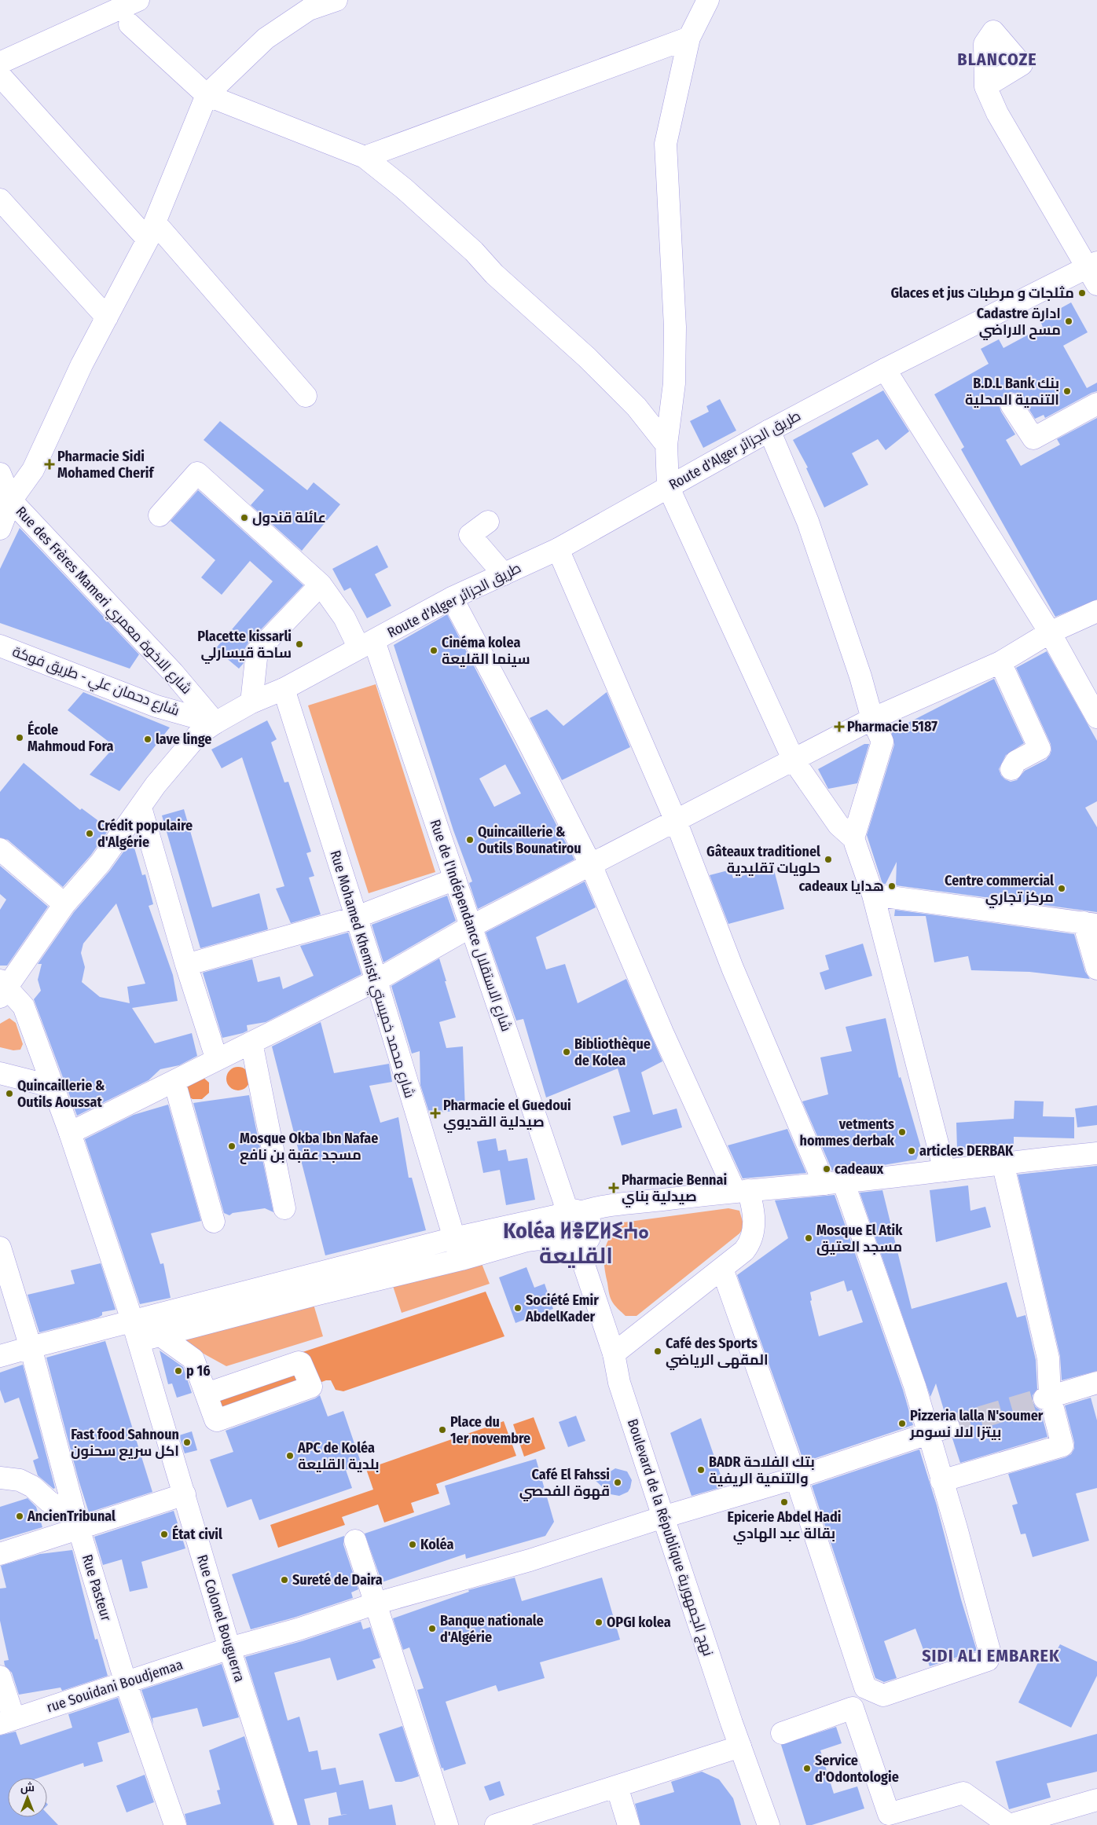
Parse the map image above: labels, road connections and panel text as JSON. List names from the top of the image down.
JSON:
{
  "streets": {
    "street": [
      "Route d'Alger طريق الجزائر",
      "Rue des Frères Mameri شارع الاخوة معمري",
      "شارع دحمان علي - طريق فوكة",
      "Rue de l'Indépendance شارع الاستقلال",
      "Rue Mohamed Khemisti شارع محمد خميستي",
      "Boulevard de la République نهج الجمهورية",
      "Rue Pasteur",
      "Rue Colonel Bouguerra",
      "rue Souidani Boudjemaa"
    ]
  },
  "crossings": [
    ["Route d'Alger طريق الجزائر", "Rue des Frères Mameri شارع الاخوة معمري"],
    ["Route d'Alger طريق الجزائر", "شارع دحمان علي - طريق فوكة"],
    ["Route d'Alger طريق الجزائر", "Rue de l'Indépendance شارع الاستقلال"],
    ["Route d'Alger طريق الجزائر", "Rue Mohamed Khemisti شارع محمد خميستي"],
    ["Route d'Alger طريق الجزائر", "Rue Colonel Bouguerra"],
    ["Rue des Frères Mameri شارع الاخوة معمري", "شارع دحمان علي - طريق فوكة"],
    ["Rue de l'Indépendance شارع الاستقلال", "Boulevard de la République نهج الجمهورية"],
    ["Boulevard de la République نهج الجمهورية", "rue Souidani Boudjemaa"],
    ["Rue Pasteur", "rue Souidani Boudjemaa"],
    ["Rue Colonel Bouguerra", "rue Souidani Boudjemaa"]
  ],
  "districts": ["BLANCOZE", "Koléa ⵍⴻⵇⵍⵉⵄⴰ القليعة", "SIDI ALI EMBAREK"],
  "places": {
    "other": [
      "Glaces et jus مثلجات و مرطبات",
      "Cadastre ادارة مسح الاراضي",
      "B.D.L Bank بنك التنمية المحلية",
      "عائلة قندول",
      "Placette kissarli ساحة قيسارلي",
      "Cinéma kolea سينما القليعة",
      "École Mahmoud Fora",
      "lave linge",
      "Crédit populaire d'Algérie",
      "Quincaillerie & Outils Bounatirou",
      "Gâteaux traditionel حلويات تقليدية",
      "cadeaux هدايا",
      "Centre commercial مركز تجاري",
      "Bibliothèque de Kolea",
      "Quincaillerie & Outils Aoussat",
      "vetments hommes derbak",
      "Mosque Okba Ibn Nafae مسجد عقبة بن نافع",
      "articles DERBAK",
      "cadeaux",
      "Mosque El Atik مسجد العتيق",
      "Société Emir AbdelKader",
      "Café des Sports المقهى الرياضي",
      "p 16",
      "Pizzeria lalla N'soumer بيتزا لالا نسومر",
      "Place du 1er novembre",
      "Fast food Sahnoun اكل سريع سحنون",
      "APC de Koléa بلدية القليعة",
      "BADR بتك الفلاحة والتنمية الريفية",
      "Café El Fahssi قهوة الفحصي",
      "Epicerie Abdel Hadi بقالة عبد الهادي",
      "AncienTribunal",
      "État civil",
      "Koléa",
      "Sureté de Daira",
      "OPGI kolea",
      "Banque nationale d'Algérie",
      "Service d'Odontologie"
    ],
    "health": [
      "Pharmacie Sidi Mohamed Cherif",
      "Pharmacie 5187",
      "Pharmacie el Guedoui صيدلية القديوي",
      "Pharmacie Bennai صيدلية بناي"
    ]
  },
  "north": "top"
}
